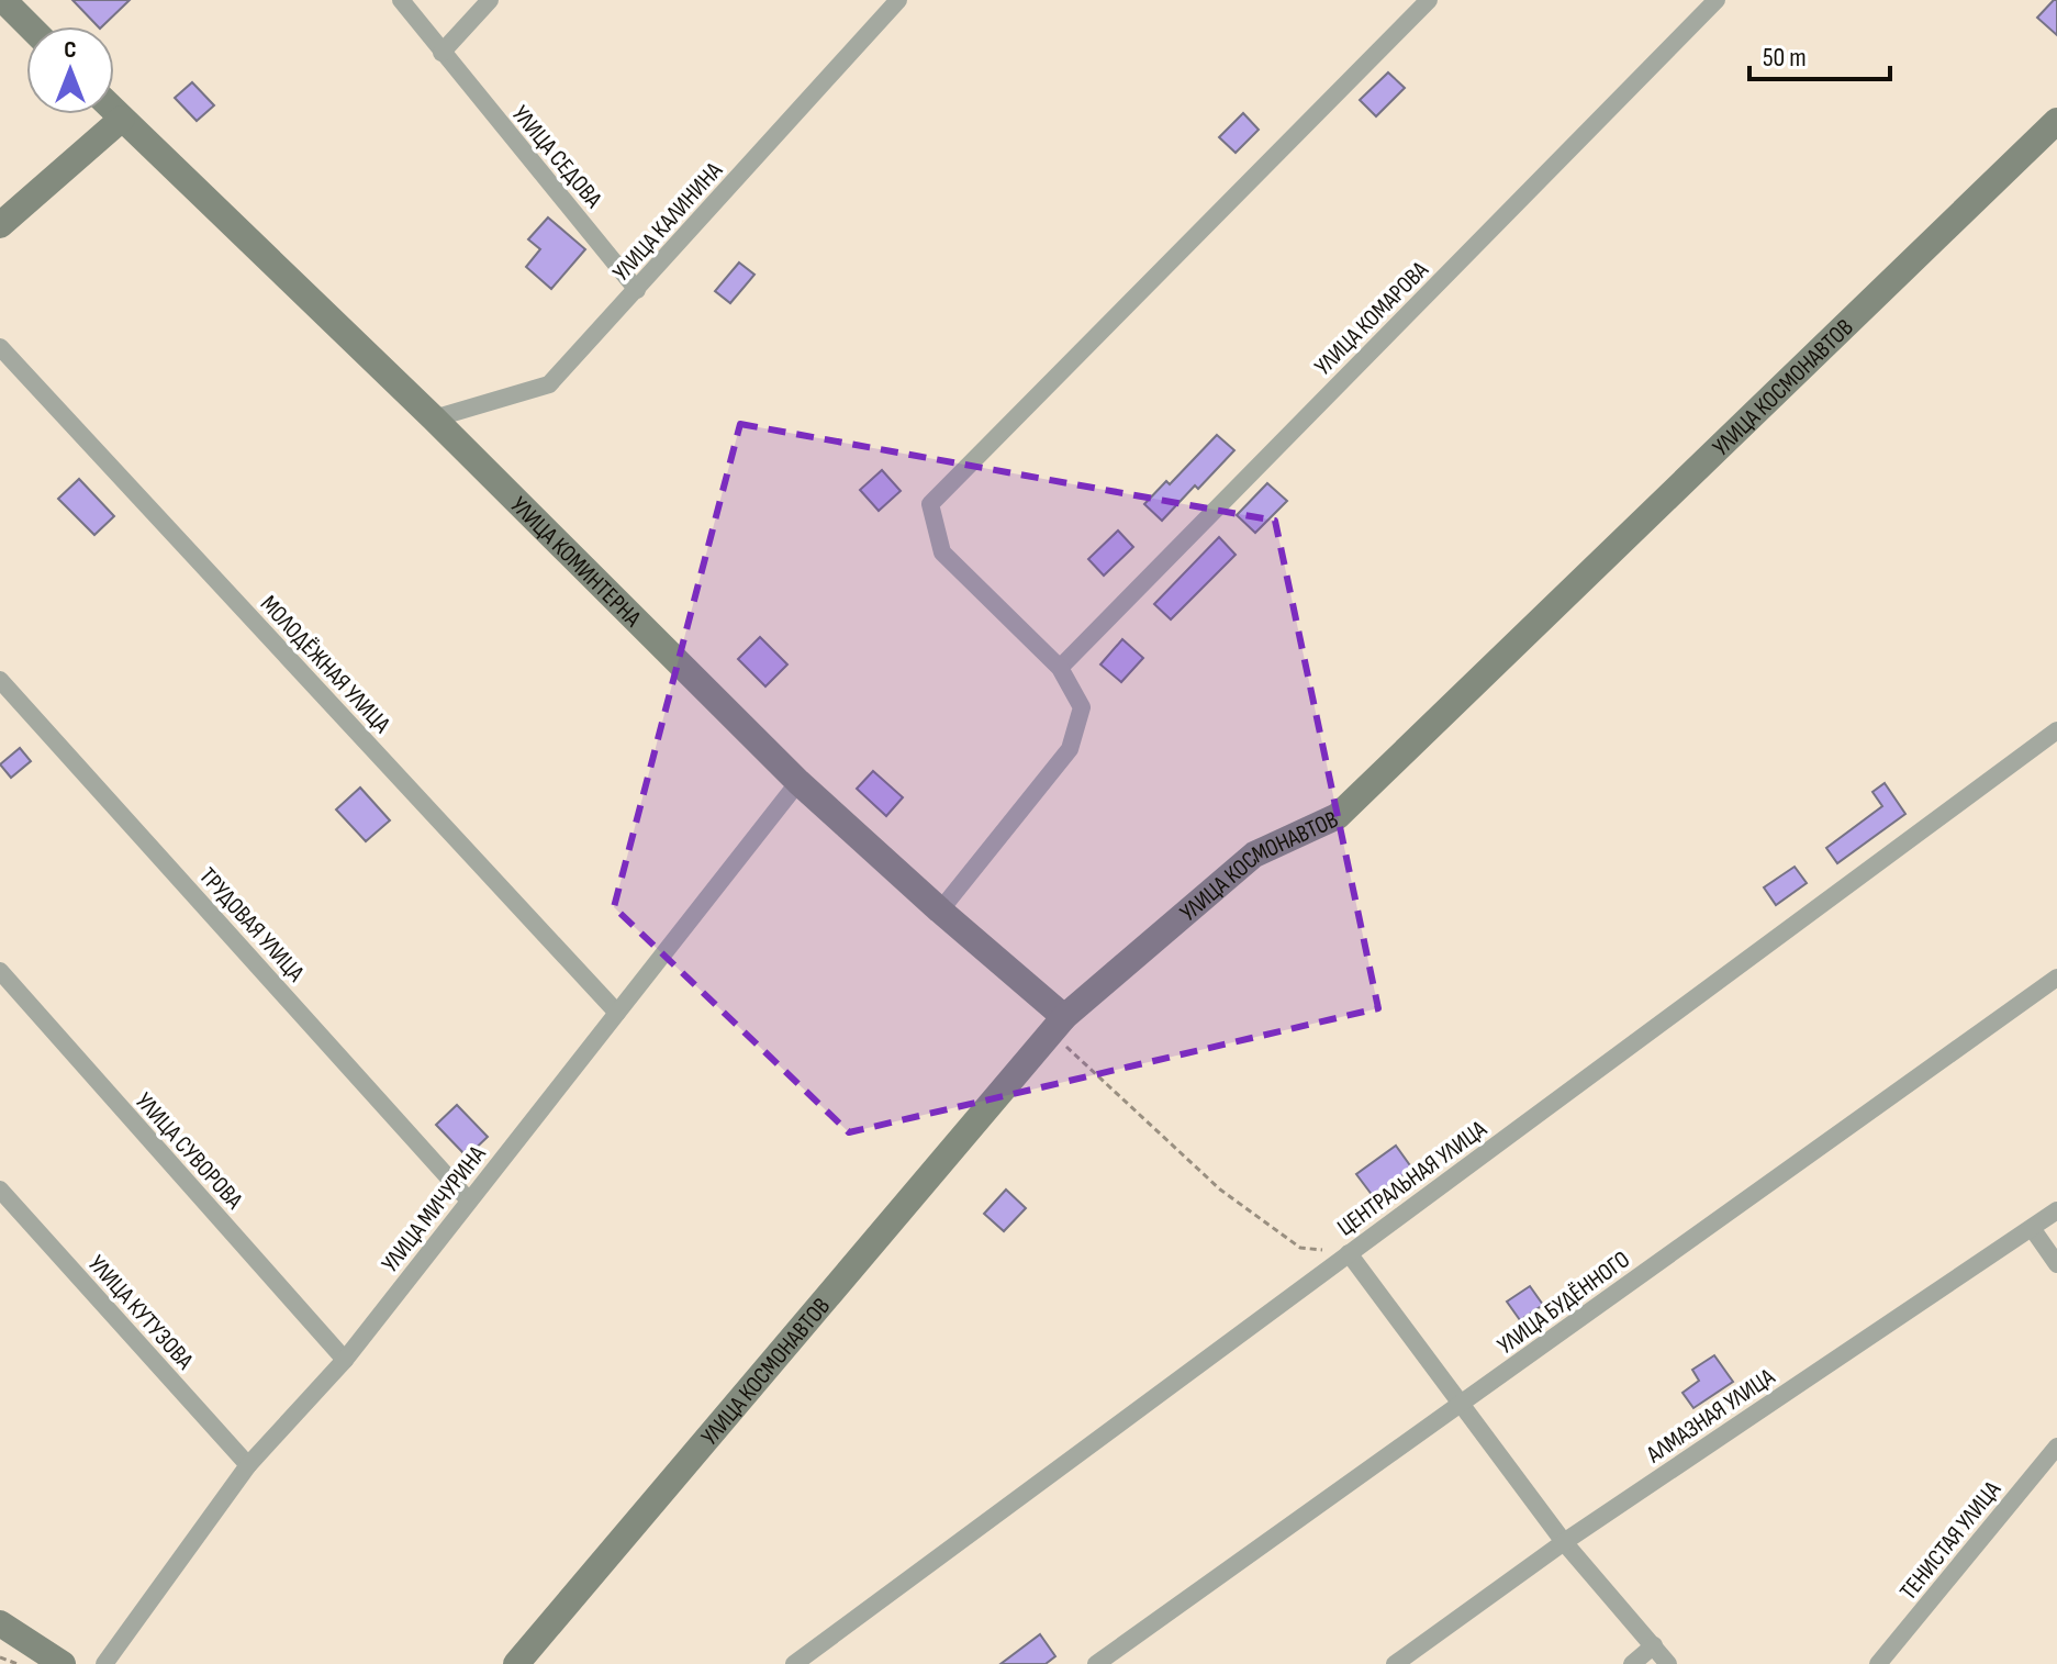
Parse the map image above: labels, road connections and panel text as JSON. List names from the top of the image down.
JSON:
{
  "streets": {
    "street": [
      "УЛИЦА СЕДОВА",
      "УЛИЦА КАЛИНИНА",
      "УЛИЦА КОМАРОВА",
      "УЛИЦА КОСМОНАВТОВ",
      "УЛИЦА КОМИНТЕРНА",
      "МОЛОДЁЖНАЯ УЛИЦА",
      "ТРУДОВАЯ УЛИЦА",
      "УЛИЦА СУВОРОВА",
      "ЦЕНТРАЛЬНАЯ УЛИЦА",
      "УЛИЦА МИЧУРИНА",
      "УЛИЦА БУДЁННОГО",
      "УЛИЦА КУТУЗОВА",
      "АЛМАЗНАЯ УЛИЦА",
      "ТЕНИСТАЯ УЛИЦА"
    ]
  },
  "crossings": [
    ["УЛИЦА СЕДОВА", "УЛИЦА КАЛИНИНА"],
    ["УЛИЦА КАЛИНИНА", "УЛИЦА КОМИНТЕРНА"],
    ["УЛИЦА КОСМОНАВТОВ", "УЛИЦА КОМИНТЕРНА"],
    ["УЛИЦА КОМИНТЕРНА", "УЛИЦА МИЧУРИНА"],
    ["МОЛОДЁЖНАЯ УЛИЦА", "УЛИЦА МИЧУРИНА"],
    ["ТРУДОВАЯ УЛИЦА", "УЛИЦА МИЧУРИНА"],
    ["УЛИЦА СУВОРОВА", "УЛИЦА МИЧУРИНА"],
    ["УЛИЦА МИЧУРИНА", "УЛИЦА КУТУЗОВА"]
  ],
  "scale_bar": "50 m",
  "north": "top"
}
